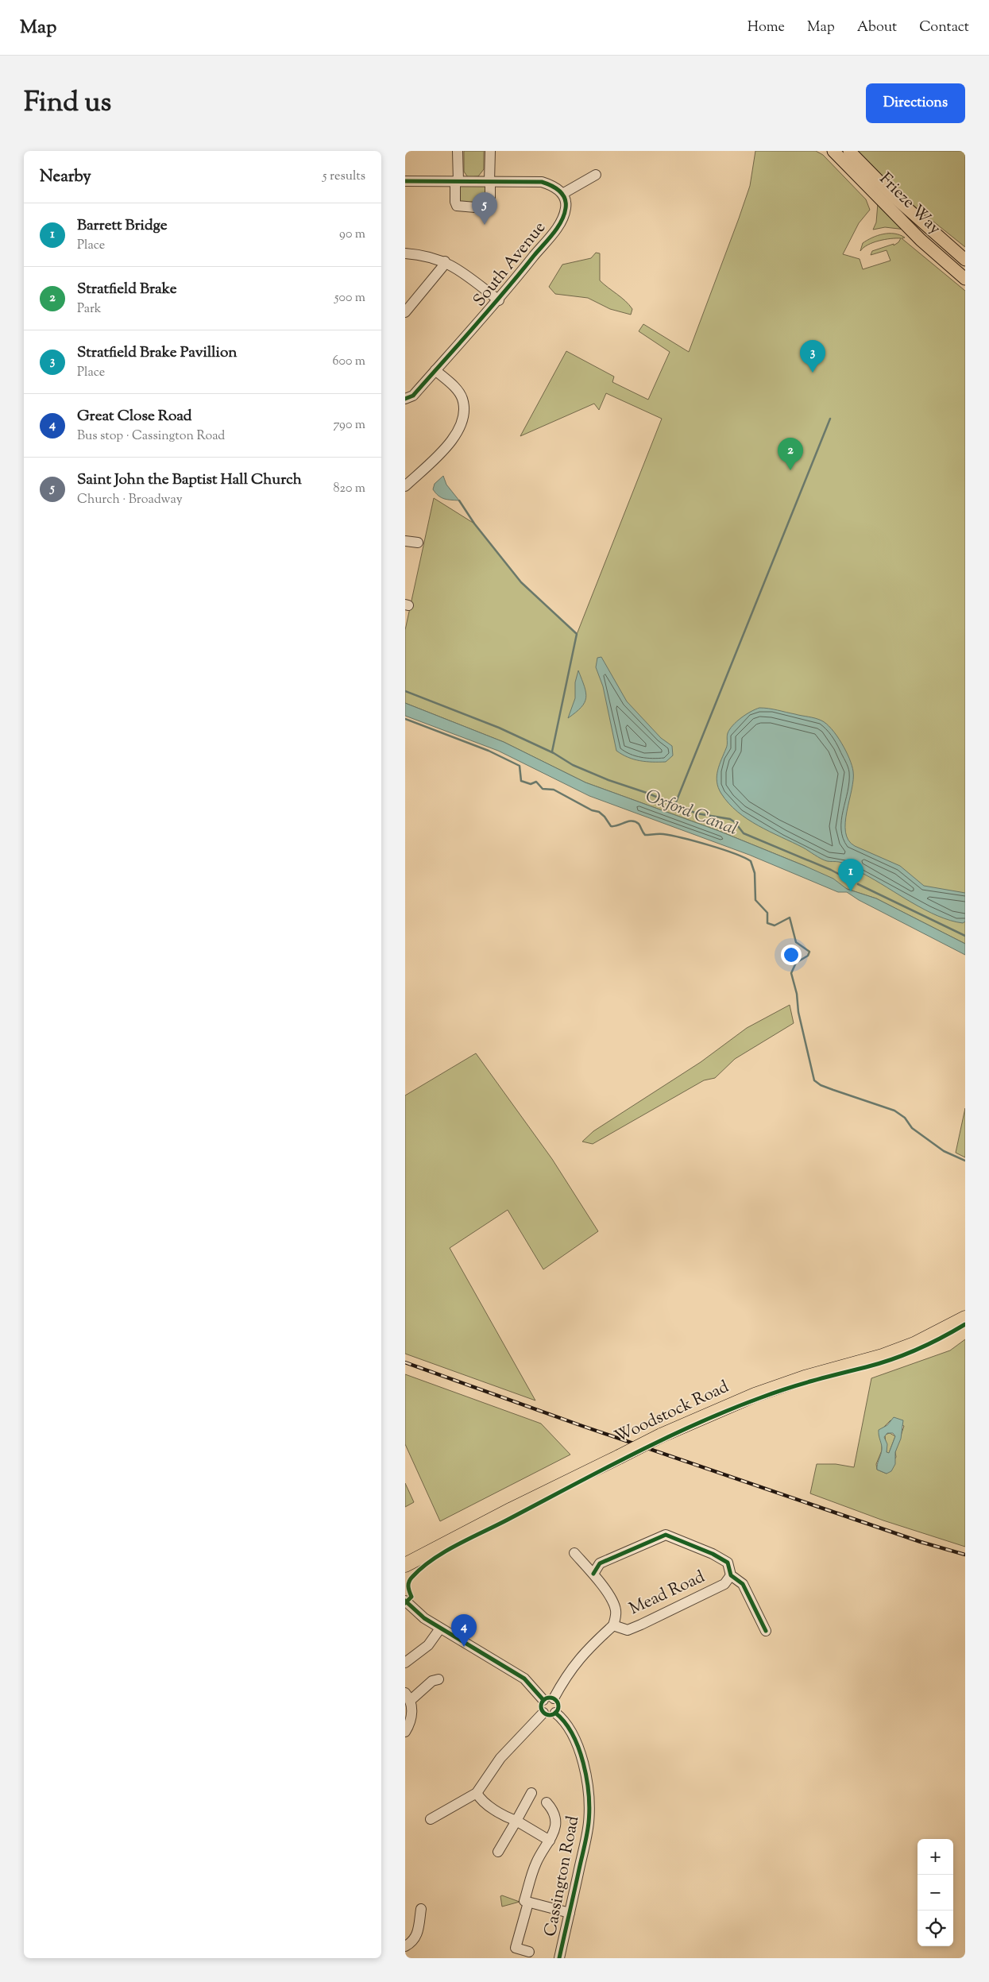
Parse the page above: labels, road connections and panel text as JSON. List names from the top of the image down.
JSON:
{
  "streets": {
    "highway": ["Woodstock Road"],
    "main road": ["Frieze Way"],
    "street": ["South Avenue", "Mead Road", "Cassington Road"]
  },
  "crossings": [
    ["Mead Road", "Cassington Road"]
  ],
  "water": ["Oxford Canal"],
  "page": {
    "header": "Map",
    "nav": [
      "Home",
      "Map",
      "About",
      "Contact"
    ],
    "title": "Find us",
    "buttons": "Directions",
    "heading": ["Nearby", "5 results"],
    "pins": [
      "5",
      "3",
      "2",
      "1",
      "4"
    ],
    "list": [
      {
        "mark": "1",
        "name": "Barrett Bridge",
        "note": "Place",
        "value": "90 m"
      },
      {
        "mark": "2",
        "name": "Stratfield Brake",
        "note": "Park",
        "value": "500 m"
      },
      {
        "mark": "3",
        "name": "Stratfield Brake Pavillion",
        "note": "Place",
        "value": "600 m"
      },
      {
        "mark": "4",
        "name": "Great Close Road",
        "note": "Bus stop · Cassington Road",
        "value": "790 m"
      },
      {
        "mark": "5",
        "name": "Saint John the Baptist Hall Church",
        "note": "Church · Broadway",
        "value": "820 m"
      }
    ],
    "map_buttons": ["+", "−"]
  }
}
